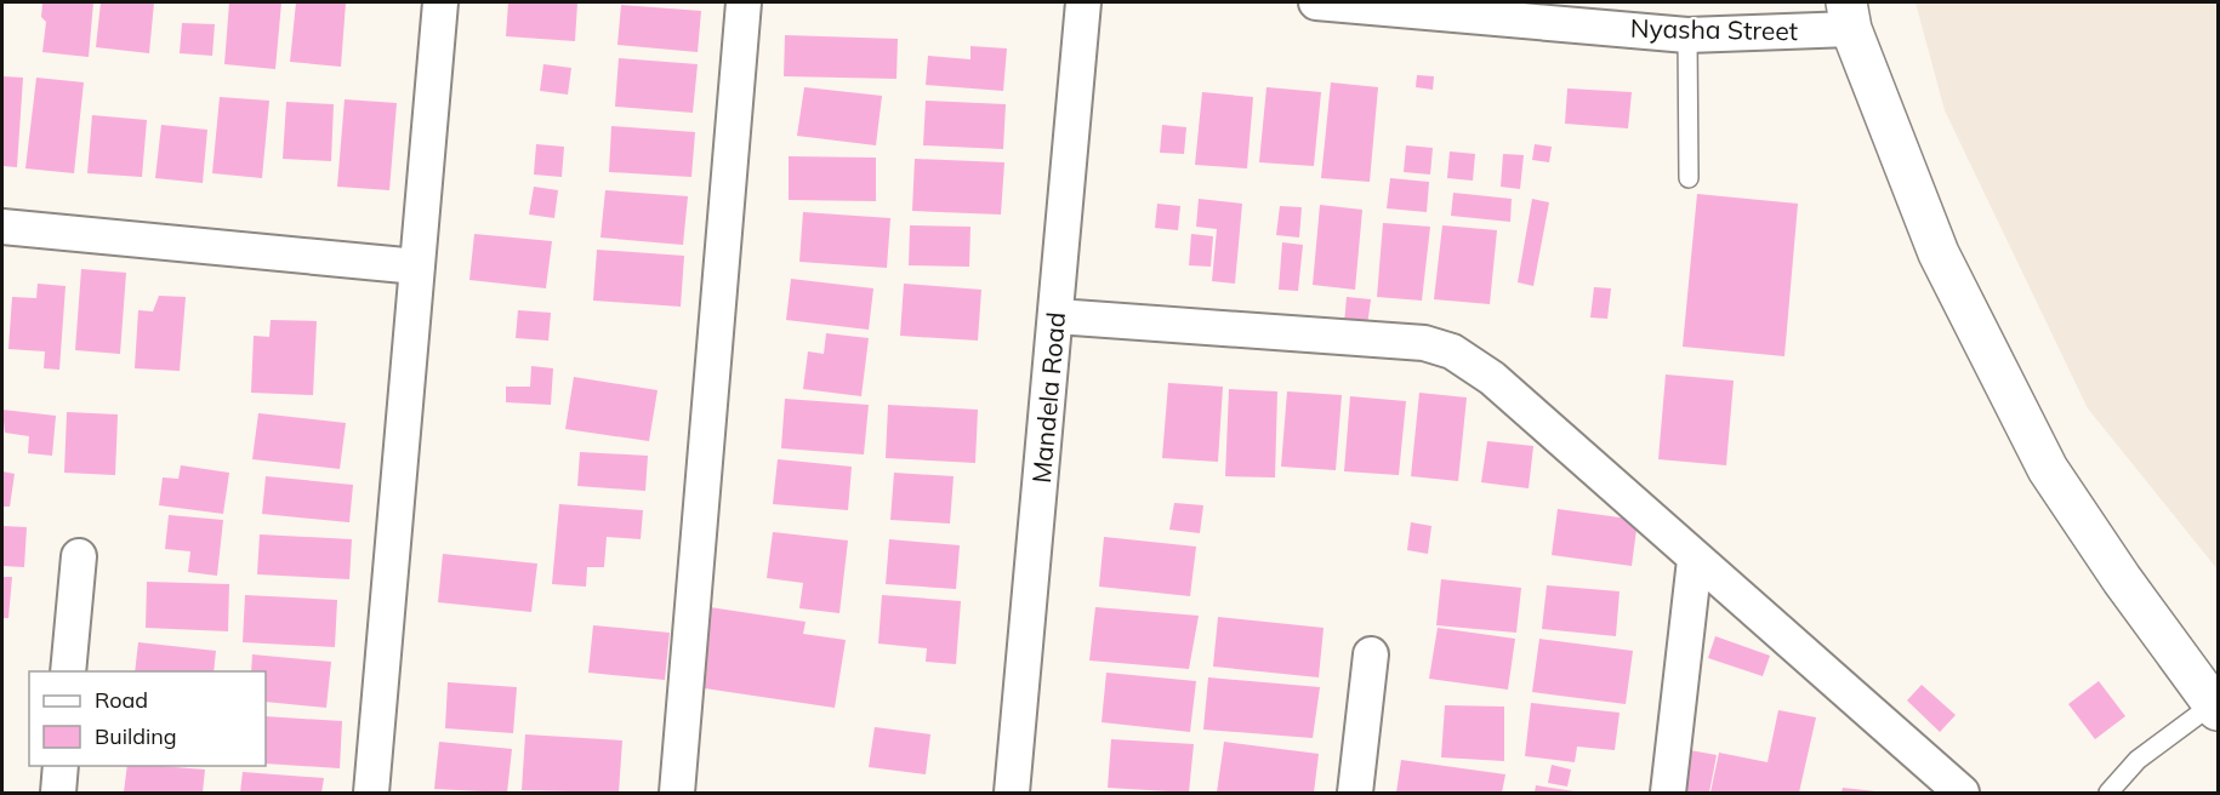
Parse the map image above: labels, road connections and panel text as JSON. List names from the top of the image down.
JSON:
{
  "streets": {
    "street": ["Nyasha Street", "Mandela Road"]
  },
  "legend": ["Road", "Building"]
}
